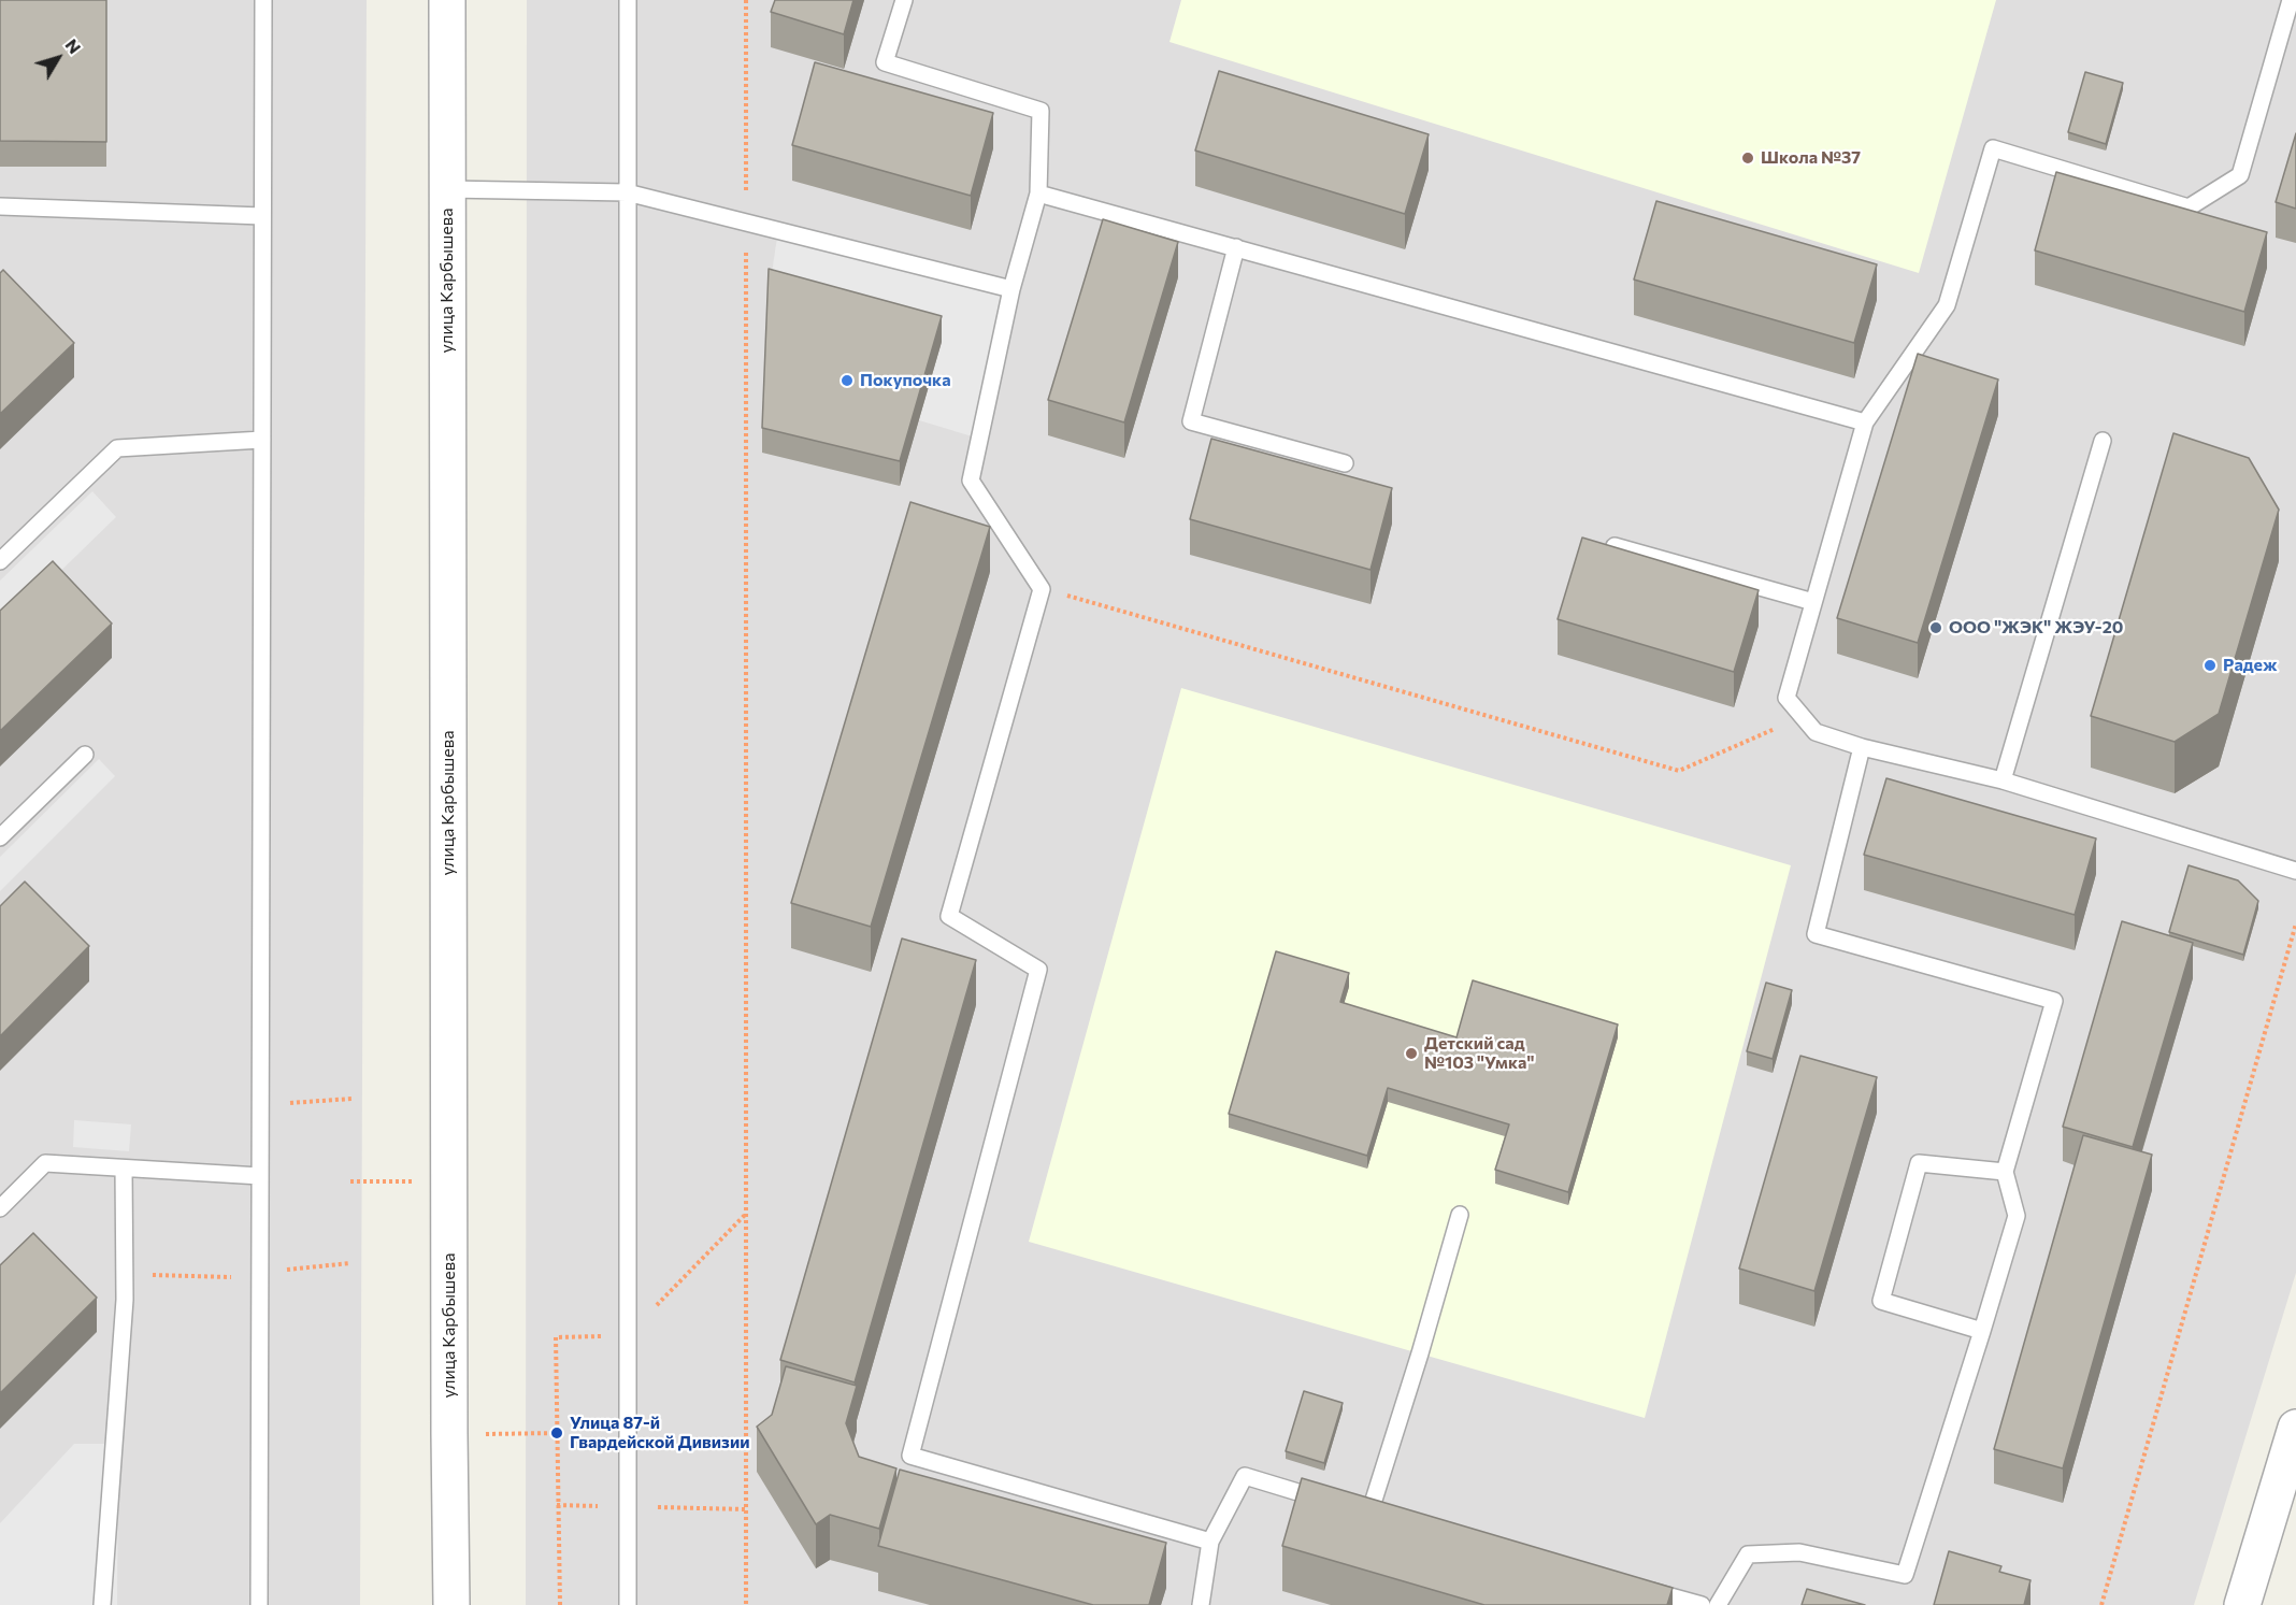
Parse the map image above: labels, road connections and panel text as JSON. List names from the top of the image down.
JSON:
{
  "streets": {
    "street": ["улица Карбышева"]
  },
  "places": [
    "Школа №37",
    "Покупочка",
    "ООО \"ЖЭК\" ЖЭУ-20",
    "Радеж",
    "Детский сад №103 \"Умка\"",
    "Улица 87-й Гвардейской Дивизии"
  ],
  "north": "top right"
}
